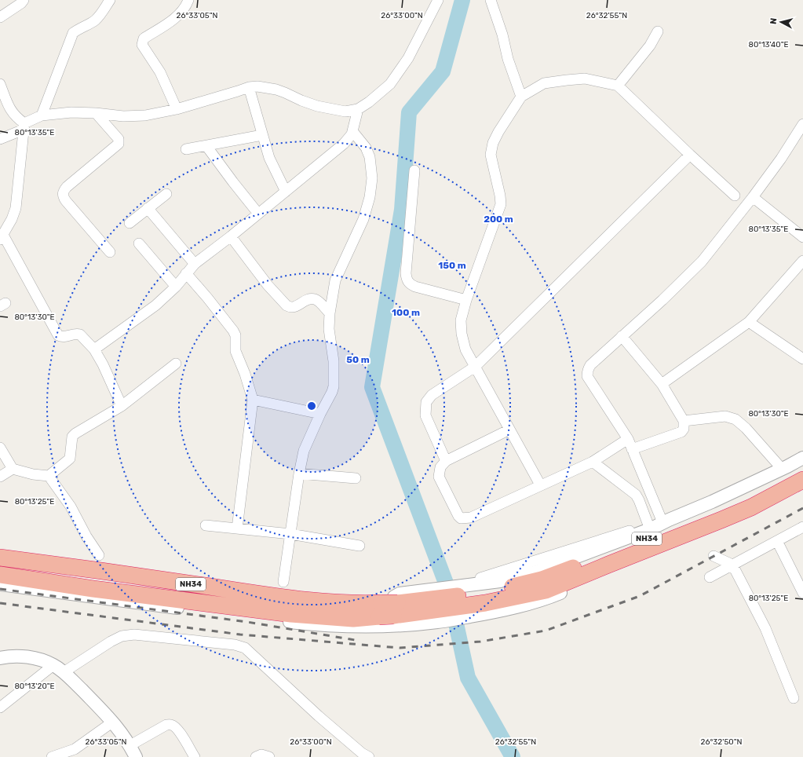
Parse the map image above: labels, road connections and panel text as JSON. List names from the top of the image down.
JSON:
{
  "streets": {
    "highway": ["NH34"]
  },
  "north": "left",
  "coordinates": [
    "26°33'05\"N",
    "26°33'00\"N",
    "26°32'55\"N",
    "80°13'40\"E",
    "80°13'35\"E",
    "80°13'30\"E",
    "80°13'25\"E",
    "80°13'20\"E",
    "26°32'50\"N"
  ],
  "rings": [
    "200 m",
    "150 m",
    "100 m",
    "50 m"
  ]
}
